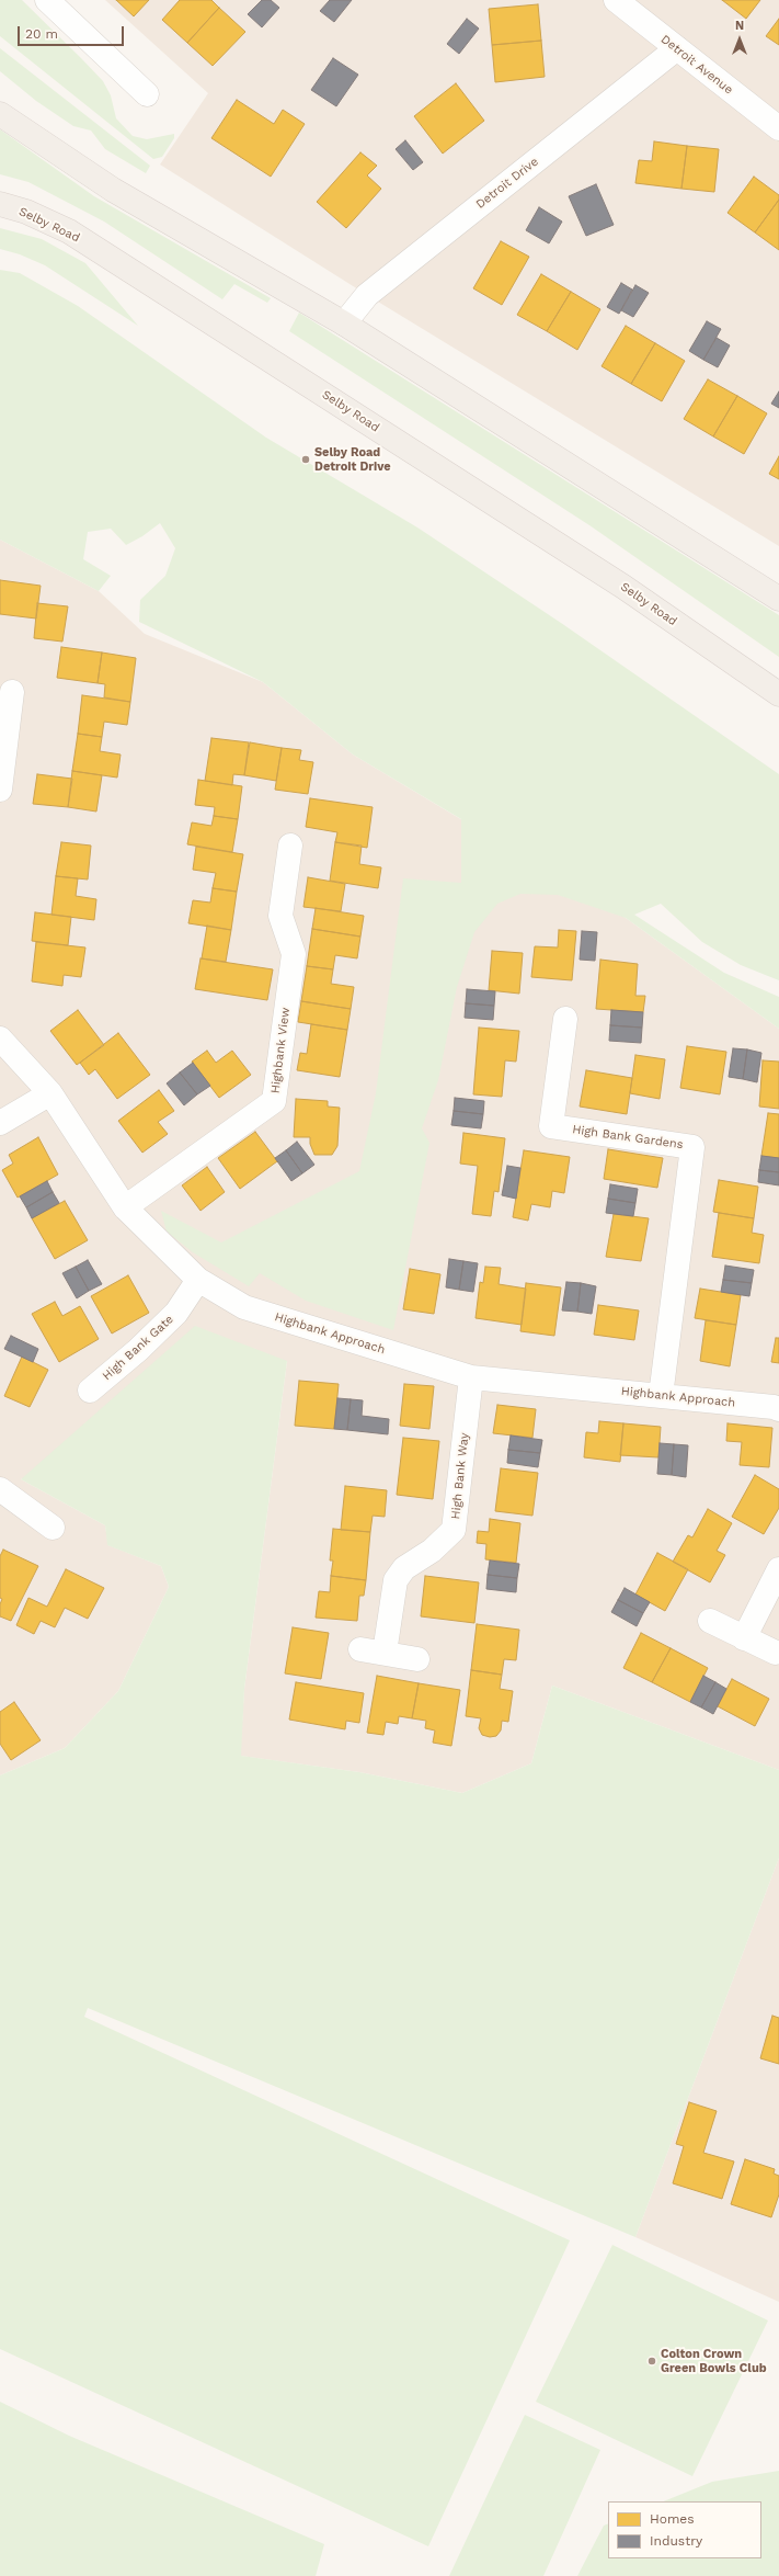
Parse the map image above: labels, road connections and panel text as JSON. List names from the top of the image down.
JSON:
{
  "streets": {
    "main road": ["Selby Road"],
    "street": [
      "Detroit Avenue",
      "Detroit Drive",
      "Highbank View",
      "High Bank Gardens",
      "Highbank Approach",
      "High Bank Gate",
      "High Bank Way"
    ]
  },
  "crossings": [
    ["Detroit Avenue", "Detroit Drive"],
    ["Highbank View", "Highbank Approach"],
    ["High Bank Gardens", "Highbank Approach"],
    ["Highbank Approach", "High Bank Gate"],
    ["Highbank Approach", "High Bank Way"]
  ],
  "places": ["Selby Road Detroit Drive", "Colton Crown Green Bowls Club"],
  "legend": ["Homes", "Industry"],
  "scale_bar": "20 m",
  "north": "top"
}
